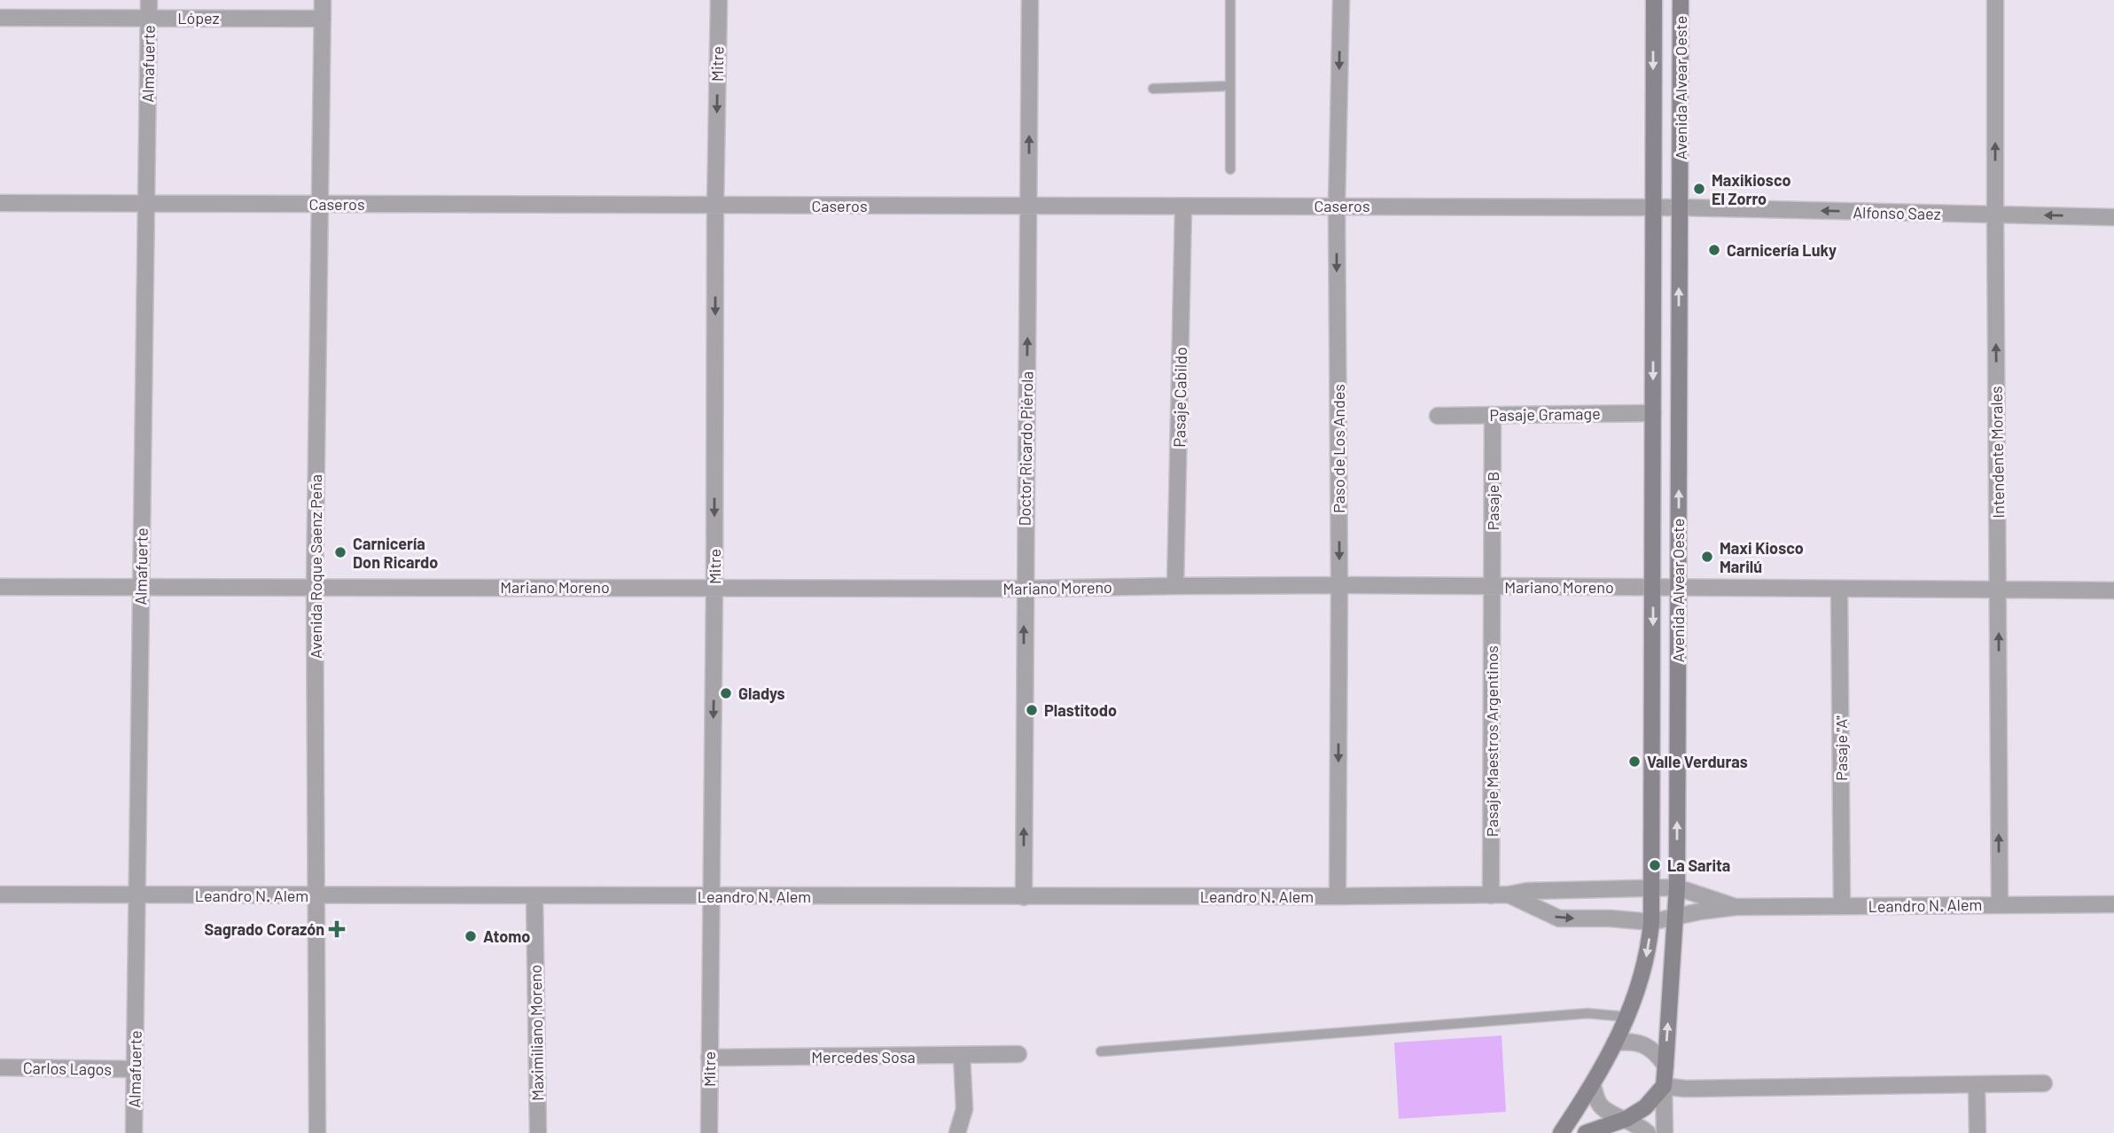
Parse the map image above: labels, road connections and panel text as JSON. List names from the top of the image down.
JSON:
{
  "streets": {
    "main road": ["Avenida Alvear Oeste"],
    "street": [
      "López",
      "Almafuerte",
      "Mitre",
      "Caseros",
      "Alfonso Saez",
      "Pasaje Cabildo",
      "Pasaje Gramage",
      "Doctor Ricardo Piérola",
      "Paso de Los Andes",
      "Intendente Morales",
      "Pasaje B",
      "Avenida Roque Saenz Peña",
      "Mariano Moreno",
      "Pasaje Maestros Argentinos",
      "Pasaje \"A\"",
      "Leandro N. Alem",
      "Maximiliano Moreno",
      "Mercedes Sosa",
      "Carlos Lagos"
    ]
  },
  "crossings": [
    ["López", "Almafuerte"],
    ["López", "Avenida Roque Saenz Peña"],
    ["Almafuerte", "Caseros"],
    ["Almafuerte", "Mariano Moreno"],
    ["Almafuerte", "Leandro N. Alem"],
    ["Almafuerte", "Carlos Lagos"],
    ["Mitre", "Caseros"],
    ["Mitre", "Mariano Moreno"],
    ["Mitre", "Leandro N. Alem"],
    ["Mitre", "Mercedes Sosa"],
    ["Avenida Alvear Oeste", "Caseros"],
    ["Avenida Alvear Oeste", "Alfonso Saez"],
    ["Avenida Alvear Oeste", "Pasaje Gramage"],
    ["Avenida Alvear Oeste", "Mariano Moreno"],
    ["Avenida Alvear Oeste", "Leandro N. Alem"],
    ["Caseros", "Alfonso Saez"],
    ["Caseros", "Pasaje Cabildo"],
    ["Caseros", "Doctor Ricardo Piérola"],
    ["Caseros", "Paso de Los Andes"],
    ["Caseros", "Avenida Roque Saenz Peña"],
    ["Alfonso Saez", "Intendente Morales"],
    ["Pasaje Cabildo", "Mariano Moreno"],
    ["Pasaje Gramage", "Pasaje B"],
    ["Doctor Ricardo Piérola", "Mariano Moreno"],
    ["Doctor Ricardo Piérola", "Leandro N. Alem"],
    ["Paso de Los Andes", "Mariano Moreno"],
    ["Paso de Los Andes", "Leandro N. Alem"],
    ["Intendente Morales", "Mariano Moreno"],
    ["Intendente Morales", "Leandro N. Alem"],
    ["Pasaje B", "Mariano Moreno"],
    ["Pasaje B", "Pasaje Maestros Argentinos"],
    ["Avenida Roque Saenz Peña", "Mariano Moreno"],
    ["Avenida Roque Saenz Peña", "Leandro N. Alem"],
    ["Mariano Moreno", "Pasaje Maestros Argentinos"],
    ["Mariano Moreno", "Pasaje \"A\""],
    ["Pasaje Maestros Argentinos", "Leandro N. Alem"],
    ["Pasaje \"A\"", "Leandro N. Alem"],
    ["Leandro N. Alem", "Maximiliano Moreno"]
  ],
  "one_way": [
    "Mitre",
    "Alfonso Saez",
    "Doctor Ricardo Piérola",
    "Paso de Los Andes",
    "Intendente Morales"
  ],
  "places": {
    "other": [
      "Maxikiosco El Zorro",
      "Carnicería Luky",
      "Carnicería Don Ricardo",
      "Maxi Kiosco Marilú",
      "Gladys",
      "Plastitodo",
      "Valle Verduras",
      "La Sarita",
      "Atomo"
    ],
    "health": ["Sagrado Corazón"]
  }
}
